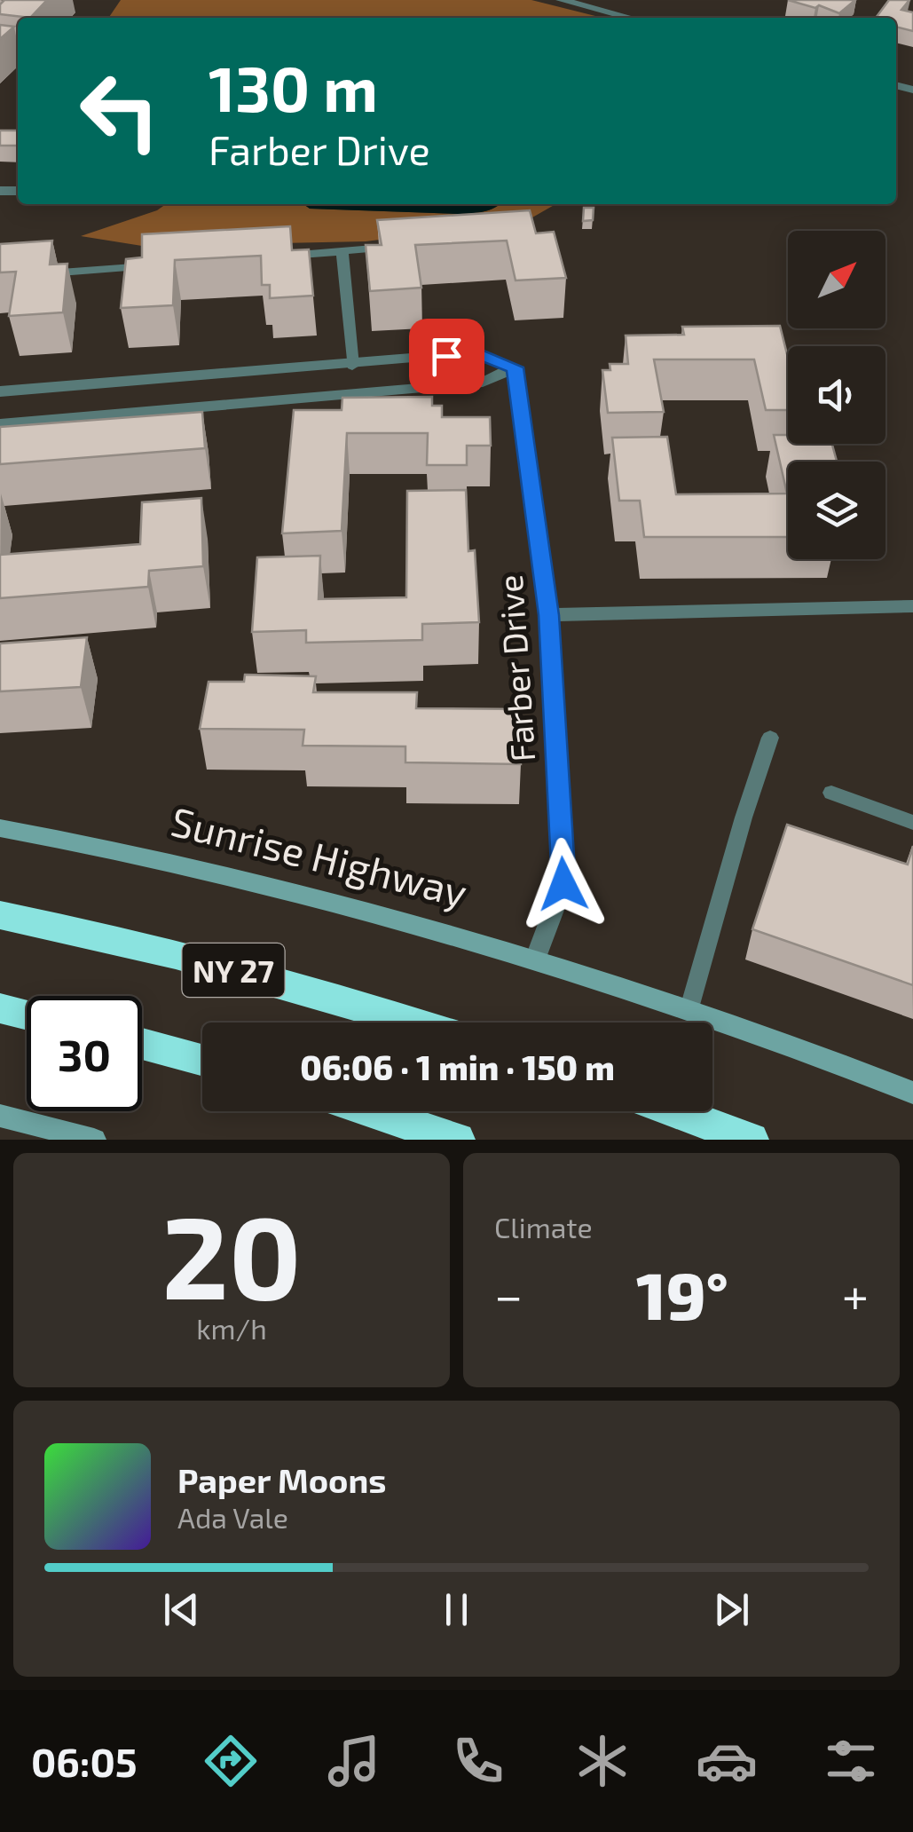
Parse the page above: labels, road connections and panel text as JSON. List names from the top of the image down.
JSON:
{
  "streets": {
    "highway": ["NY 27"],
    "main road": ["Sunrise Highway"],
    "street": ["Farber Drive"]
  },
  "crossings": [
    ["Farber Drive", "Sunrise Highway"]
  ],
  "north": "top right",
  "page": {
    "turn": ["130 m", "Farber Drive"],
    "limit": "30",
    "trip": "06:06 · 1 min · 150 m",
    "tile": [
      ["20", "km/h"],
      "Climate"
    ],
    "heat": ["−", "19°", "+"],
    "song": ["Paper Moons", "Ada Vale"],
    "tabs": "06:05"
  }
}
